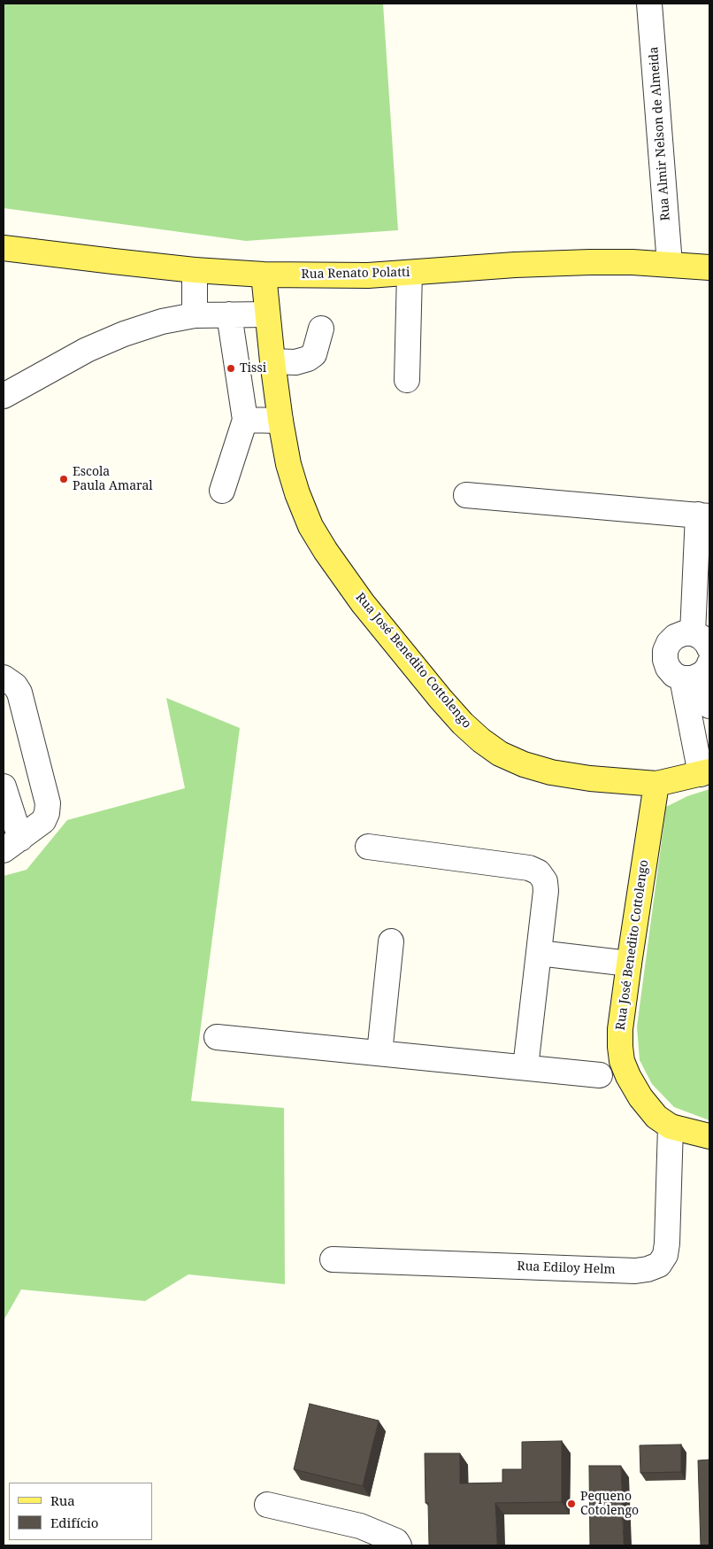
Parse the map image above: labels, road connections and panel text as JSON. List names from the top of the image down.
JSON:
{
  "streets": {
    "main road": ["Rua Renato Polatti", "Rua José Benedito Cottolengo"],
    "street": ["Rua Almir Nelson de Almeida", "Rua Ediloy Helm"]
  },
  "crossings": [
    ["Rua Almir Nelson de Almeida", "Rua Renato Polatti"],
    ["Rua Renato Polatti", "Rua José Benedito Cottolengo"],
    ["Rua José Benedito Cottolengo", "Rua Ediloy Helm"]
  ],
  "places": ["Tissi", "Escola Paula Amaral", "Pequeno Cotolengo"],
  "legend": ["Rua", "Edifício"]
}
